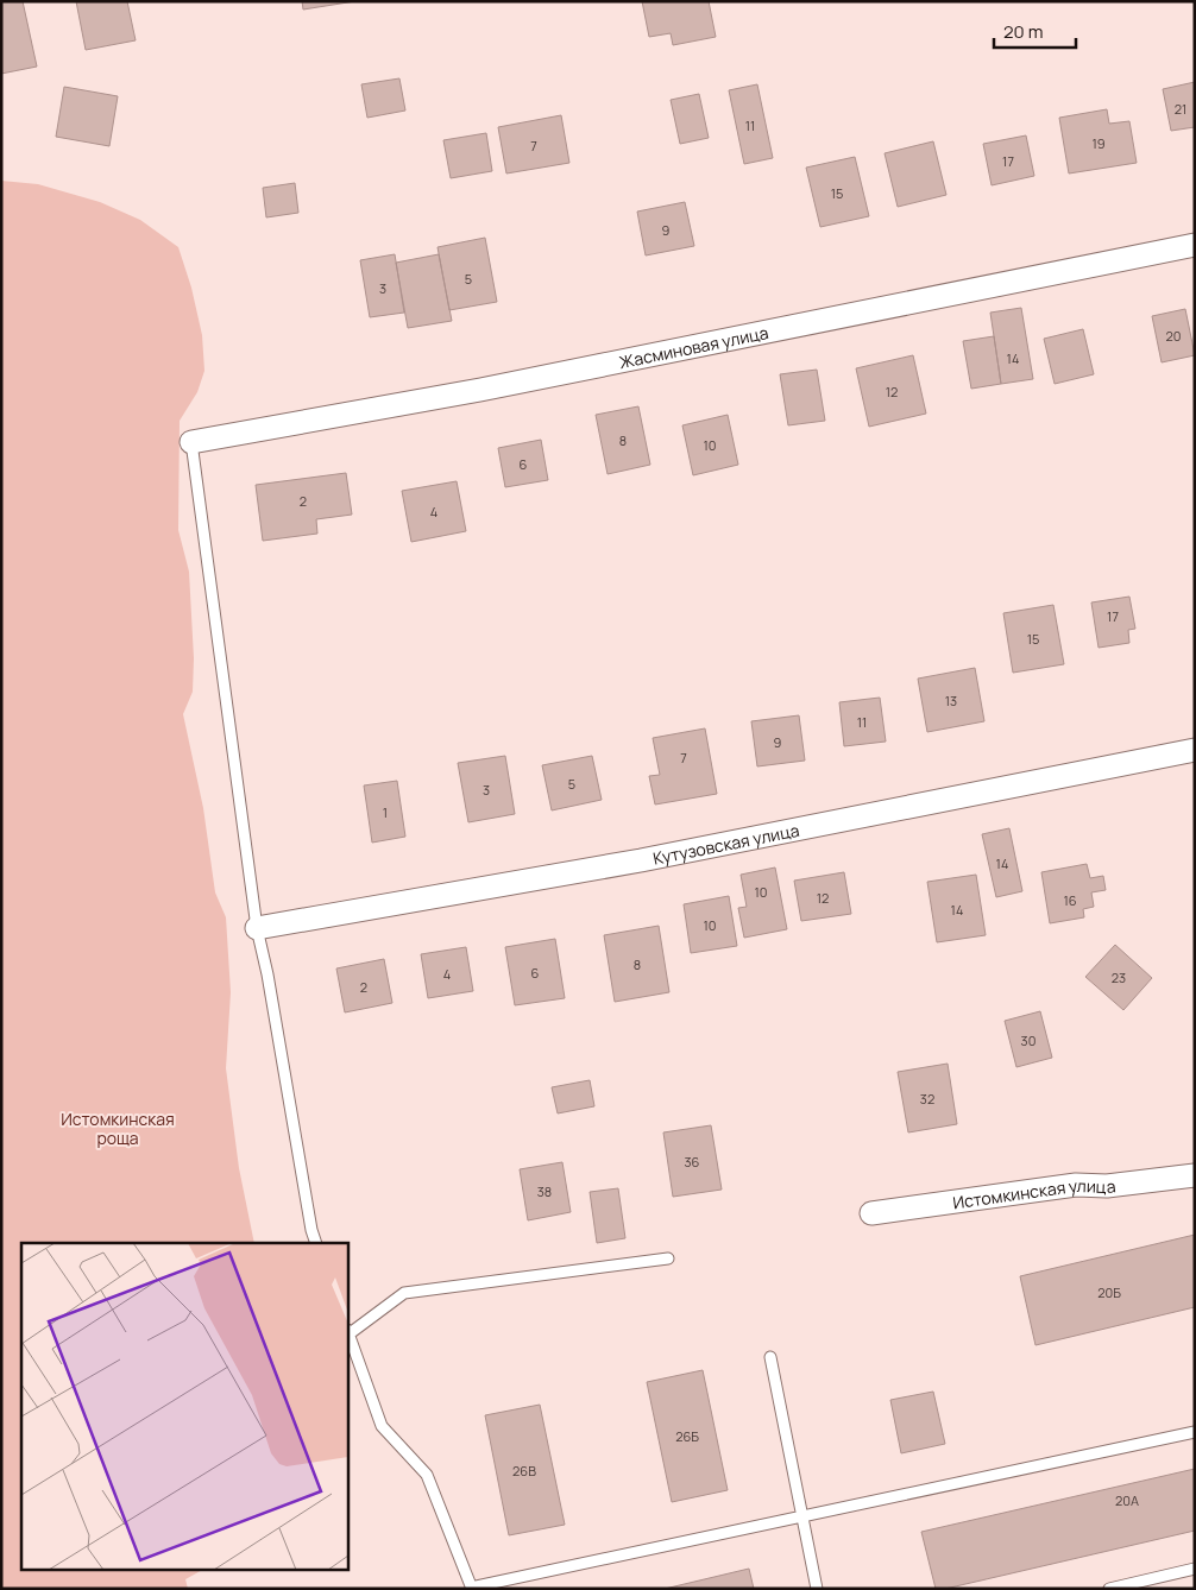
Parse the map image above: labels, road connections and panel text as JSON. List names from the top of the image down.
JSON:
{
  "streets": {
    "street": ["Жасминовая улица", "Кутузовская улица", "Истомкинская улица"]
  },
  "parks": ["Истомкинская роща"],
  "house_numbers": [
    "21",
    "11",
    "19",
    "7",
    "17",
    "15",
    "9",
    "5",
    "3",
    "20",
    "14",
    "12",
    "8",
    "10",
    "6",
    "2",
    "4",
    "17",
    "15",
    "13",
    "11",
    "9",
    "7",
    "5",
    "3",
    "1",
    "14",
    "10",
    "12",
    "16",
    "14",
    "10",
    "8",
    "6",
    "4",
    "23",
    "2",
    "30",
    "32",
    "36",
    "38",
    "20Б",
    "26Б",
    "26В",
    "20А"
  ],
  "scale_bar": "20 m"
}
